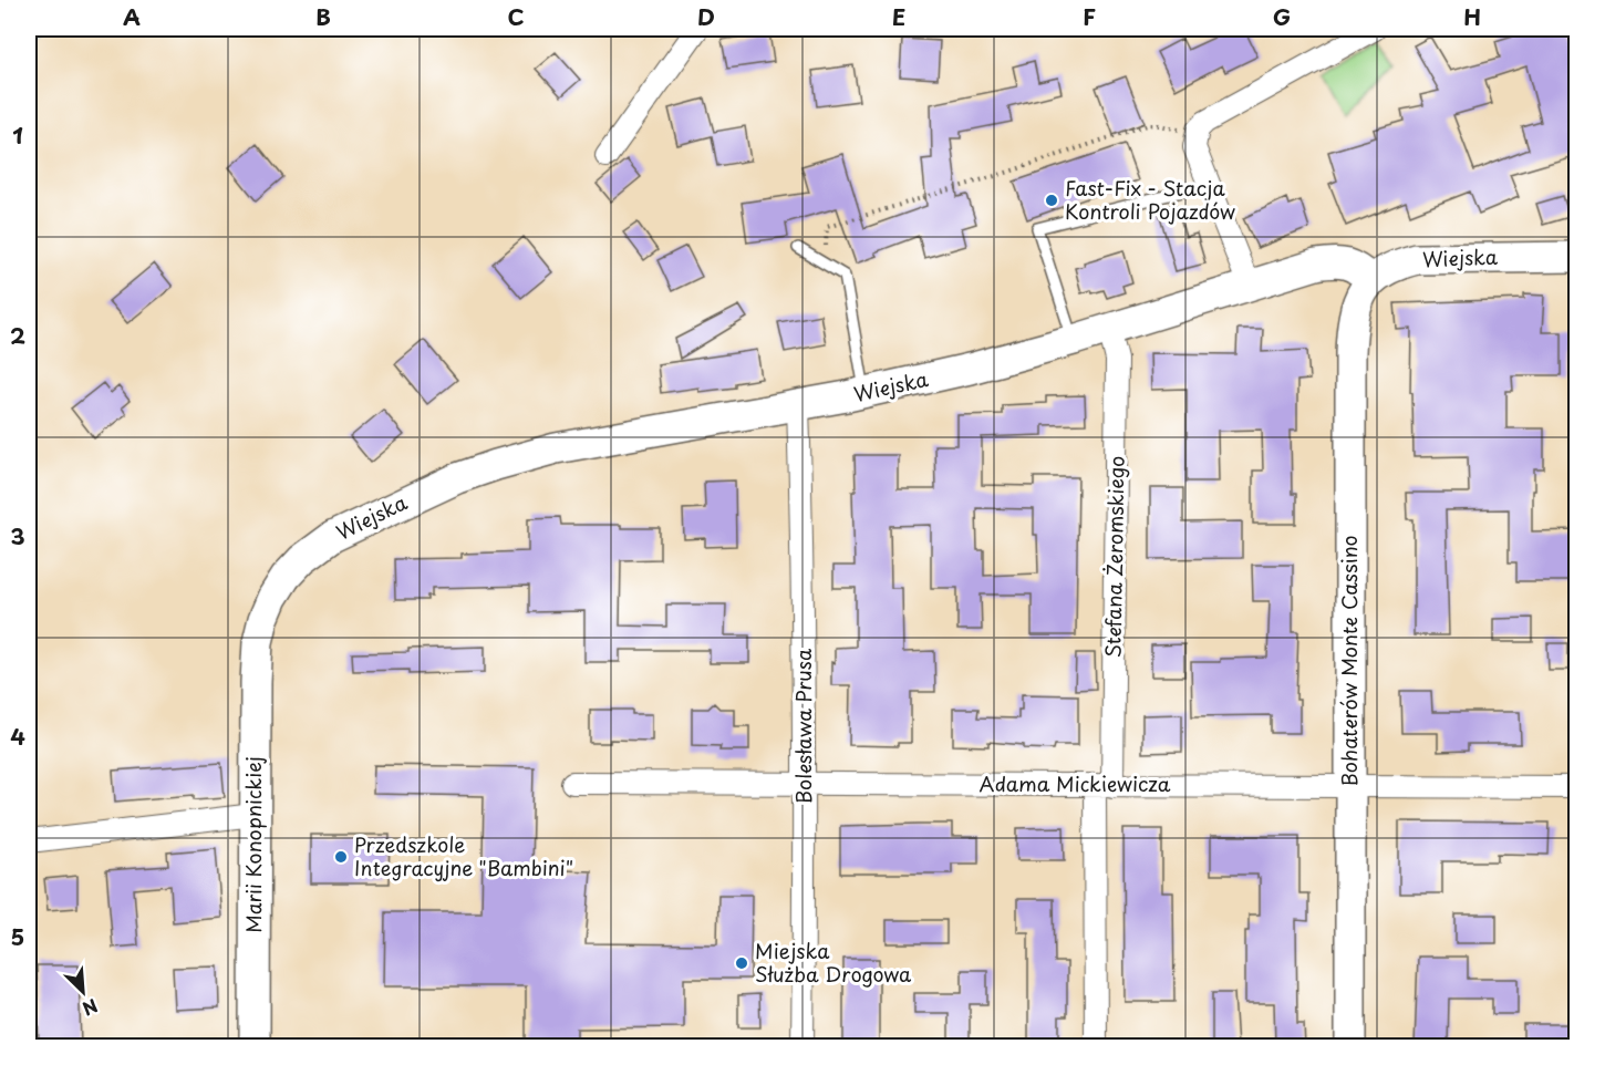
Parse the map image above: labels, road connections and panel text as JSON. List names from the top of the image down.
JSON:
{
  "streets": {
    "street": [
      "Wiejska",
      "Stefana Żeromskiego",
      "Bohaterów Monte Cassino",
      "Bolesława Prusa",
      "Adama Mickiewicza",
      "Marii Konopnickiej"
    ]
  },
  "crossings": [
    ["Wiejska", "Stefana Żeromskiego"],
    ["Wiejska", "Bohaterów Monte Cassino"],
    ["Wiejska", "Bolesława Prusa"],
    ["Wiejska", "Marii Konopnickiej"],
    ["Stefana Żeromskiego", "Adama Mickiewicza"],
    ["Bohaterów Monte Cassino", "Adama Mickiewicza"],
    ["Bolesława Prusa", "Adama Mickiewicza"]
  ],
  "places": ["Fast-Fix - Stacja Kontroli Pojazdów", "Przedszkole Integracyjne \"Bambini\"", "Miejska Służba Drogowa"],
  "north": "bottom right",
  "grid": {
    "columns": [
      "A",
      "B",
      "C",
      "D",
      "E",
      "F",
      "G",
      "H"
    ],
    "rows": [
      "1",
      "2",
      "3",
      "4",
      "5"
    ]
  }
}
